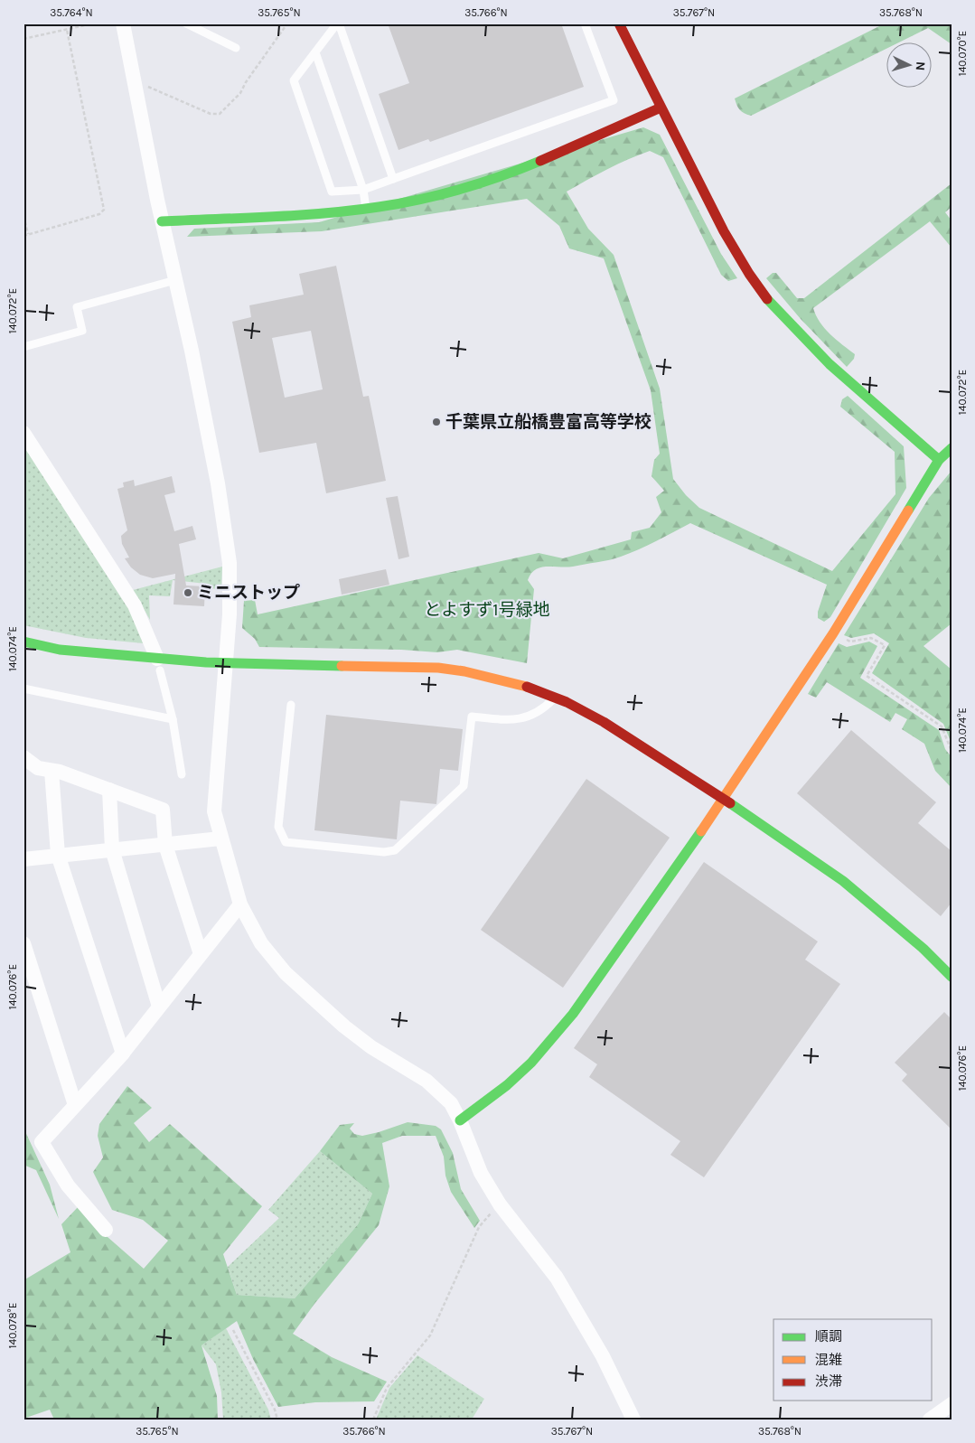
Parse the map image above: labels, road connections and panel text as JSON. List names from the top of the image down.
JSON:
{
  "parks": ["とよすず1号緑地"],
  "places": ["千葉県立船橋豊富高等学校", "ミニストップ"],
  "legend": ["順調", "混雑", "渋滞"],
  "north": "right",
  "coordinates": [
    "35.764°N",
    "35.765°N",
    "35.766°N",
    "35.767°N",
    "35.768°N",
    "140.070°E",
    "140.072°E",
    "140.074°E",
    "140.076°E",
    "140.078°E"
  ]
}
